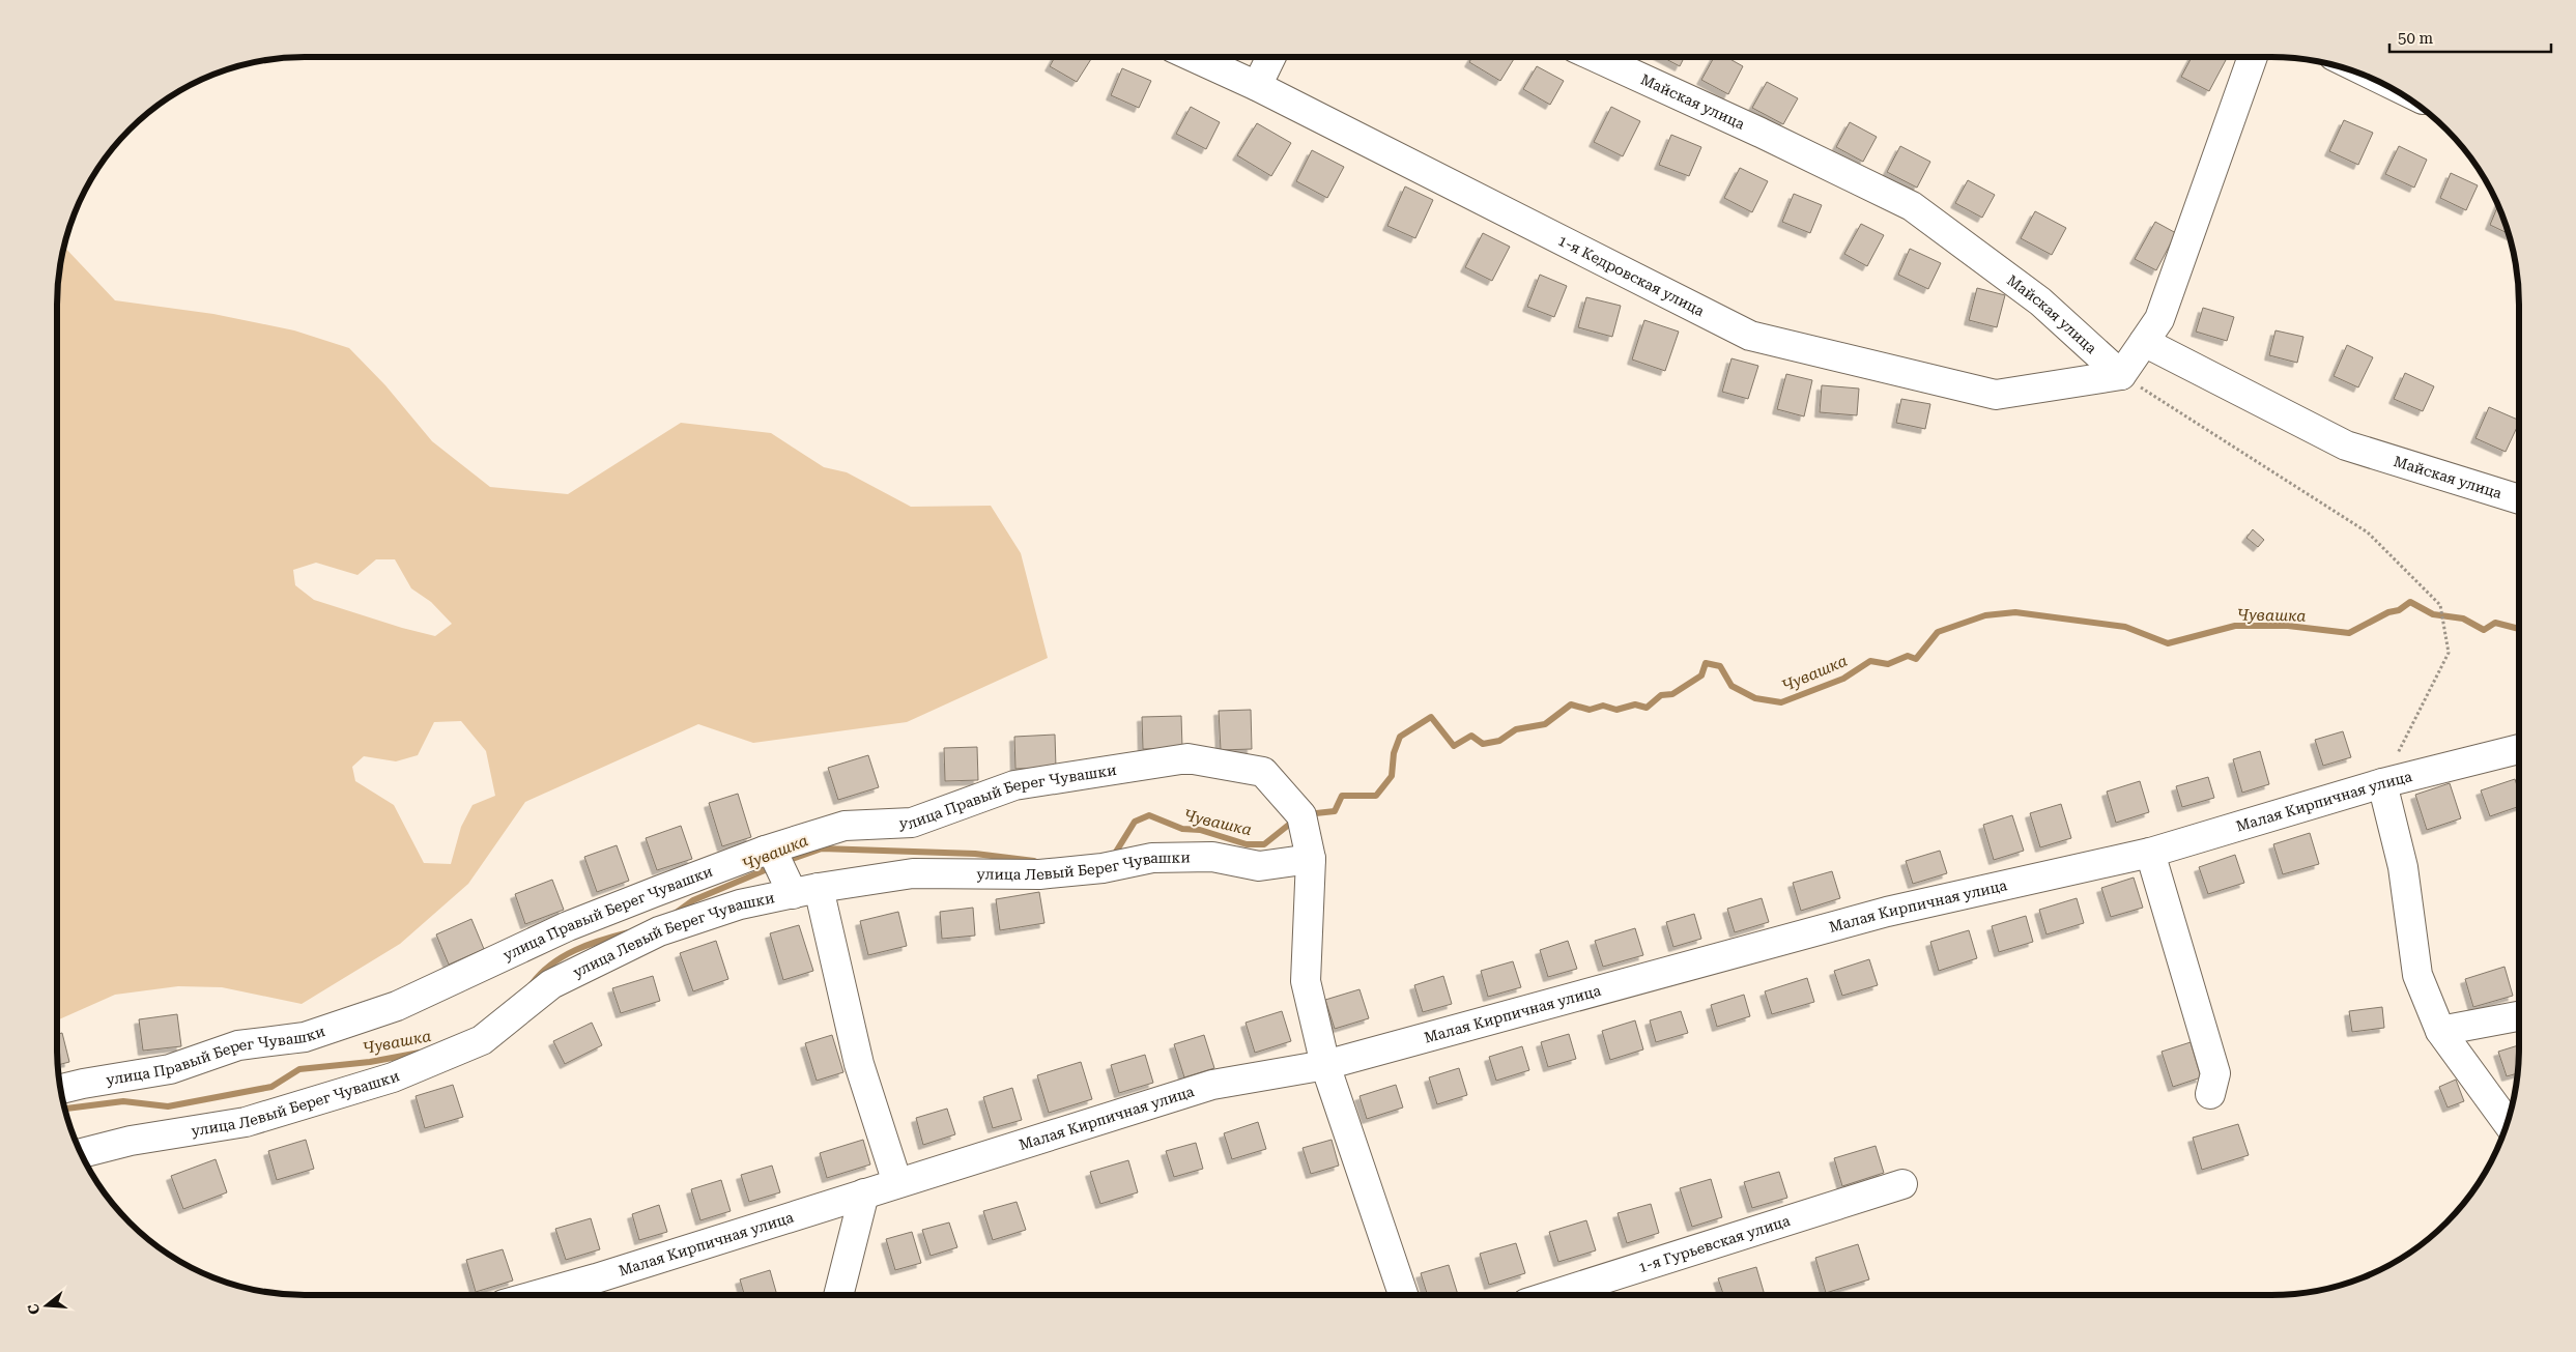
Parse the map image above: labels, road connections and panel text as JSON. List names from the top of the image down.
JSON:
{
  "streets": {
    "street": [
      "Майская улица",
      "1-я Кедровская улица",
      "улица Правый Берег Чувашки",
      "Малая Кирпичная улица",
      "улица Левый Берег Чувашки",
      "1-я Гурьевская улица"
    ]
  },
  "crossings": [
    ["Майская улица", "1-я Кедровская улица"],
    ["улица Правый Берег Чувашки", "улица Левый Берег Чувашки"]
  ],
  "water": ["Чувашка"],
  "scale_bar": "50 m",
  "north": "left"
}
